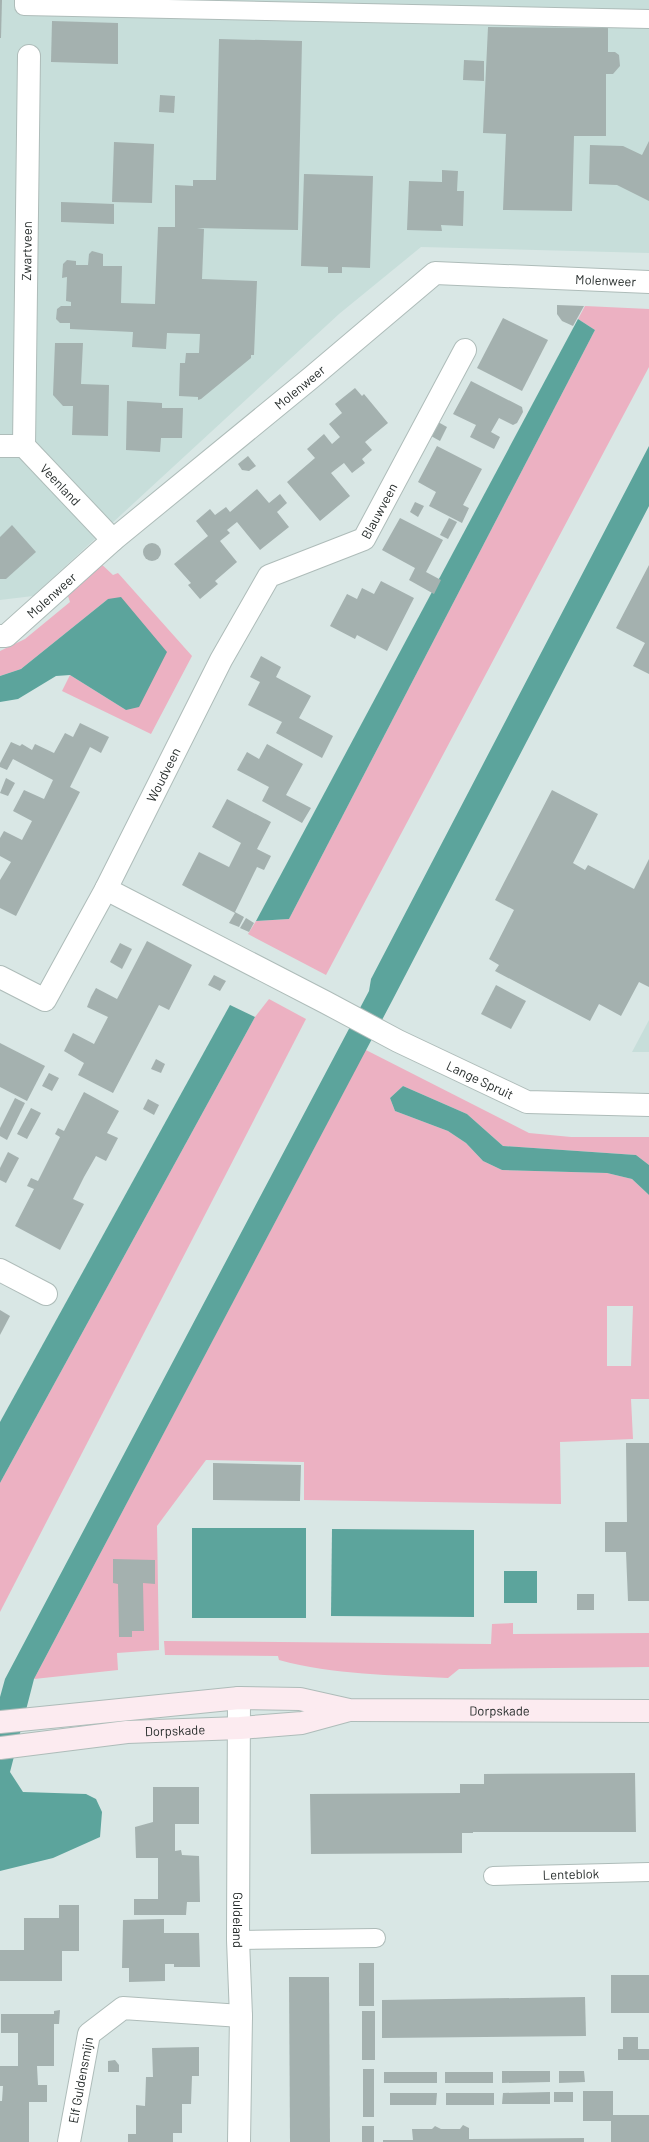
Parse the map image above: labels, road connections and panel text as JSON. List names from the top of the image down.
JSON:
{
  "streets": {
    "main road": ["Dorpskade"],
    "street": [
      "Zwartveen",
      "Molenweer",
      "Veenland",
      "Blauwveen",
      "Woudveen",
      "Lange Spruit",
      "Guldeland",
      "Elf Guldensmijn"
    ],
    "lane": ["Lenteblok"]
  },
  "crossings": [
    ["Zwartveen", "Veenland"],
    ["Molenweer", "Veenland"],
    ["Blauwveen", "Woudveen"],
    ["Woudveen", "Lange Spruit"],
    ["Dorpskade", "Guldeland"],
    ["Guldeland", "Elf Guldensmijn"]
  ]
}
